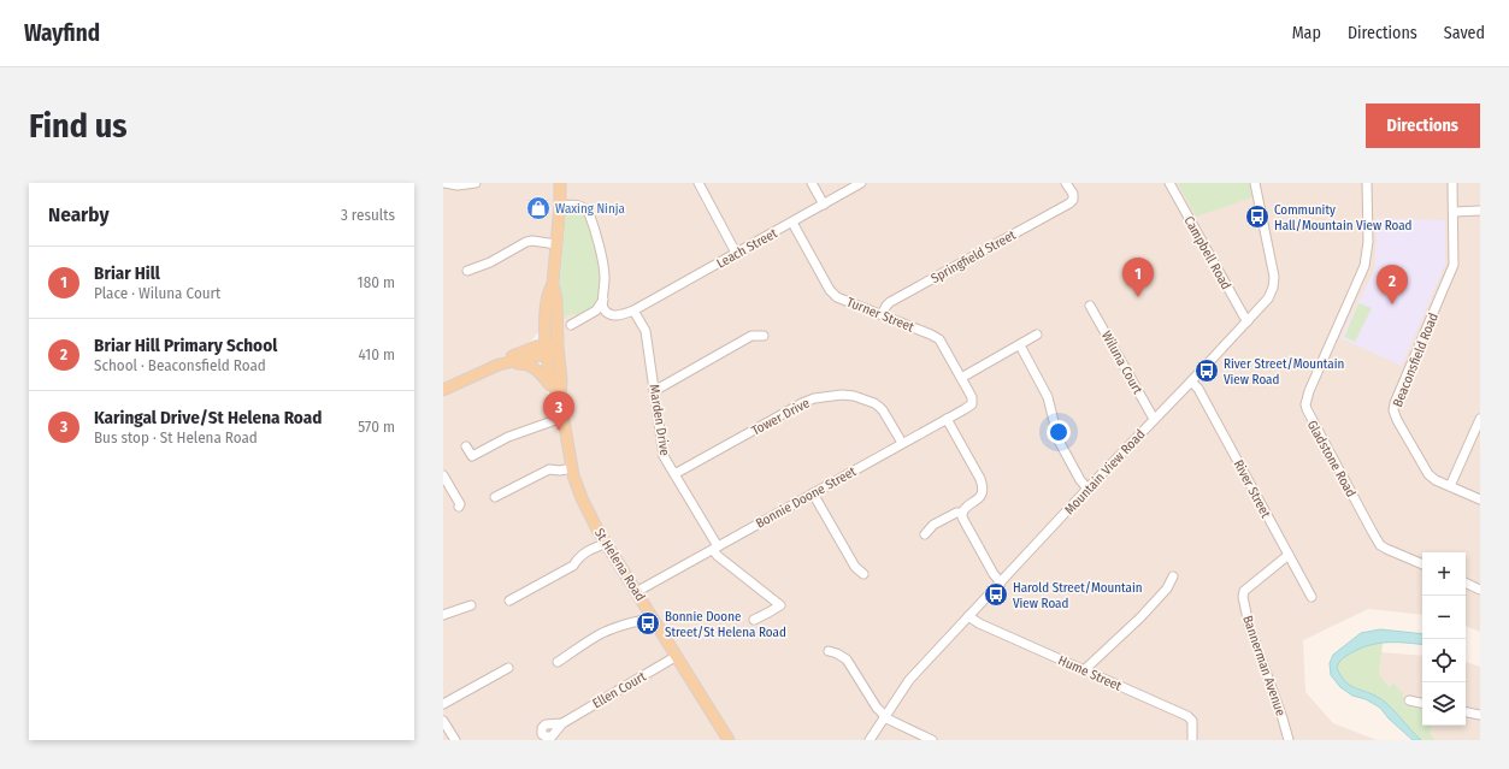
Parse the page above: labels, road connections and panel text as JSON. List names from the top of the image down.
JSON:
{
  "streets": {
    "main road": ["St Helena Road"],
    "street": [
      "Leach Street",
      "Campbell Road",
      "Springfield Street",
      "Turner Street",
      "Beaconsfield Road",
      "Wiluna Court",
      "Tower Drive",
      "Marden Drive",
      "Gladstone Road",
      "Mountain View Road",
      "River Street",
      "Bonnie Doone Street",
      "Bannerman Avenue",
      "Hume Street",
      "Ellen Court"
    ]
  },
  "crossings": [
    ["Leach Street", "Turner Street"],
    ["Leach Street", "Marden Drive"],
    ["Campbell Road", "Mountain View Road"],
    ["Springfield Street", "Turner Street"],
    ["Turner Street", "Bonnie Doone Street"],
    ["Wiluna Court", "Mountain View Road"],
    ["Tower Drive", "Marden Drive"],
    ["Tower Drive", "Bonnie Doone Street"],
    ["Marden Drive", "Bonnie Doone Street"],
    ["Mountain View Road", "River Street"],
    ["Mountain View Road", "Hume Street"],
    ["River Street", "Bannerman Avenue"],
    ["Bonnie Doone Street", "St Helena Road"],
    ["St Helena Road", "Ellen Court"]
  ],
  "places": {
    "shop": ["Waxing Ninja"],
    "bus stop": [
      "Community Hall/Mountain View Road",
      "River Street/Mountain View Road",
      "Harold Street/Mountain View Road",
      "Bonnie Doone Street/St Helena Road"
    ]
  },
  "page": {
    "header": "Wayfind",
    "nav": ["Map", "Directions", "Saved"],
    "buttons": "Directions",
    "title": "Find us",
    "heading": ["Nearby", "3 results"],
    "list": [
      {
        "mark": "1",
        "name": "Briar Hill",
        "note": "Place · Wiluna Court",
        "value": "180 m"
      },
      {
        "mark": "2",
        "name": "Briar Hill Primary School",
        "note": "School · Beaconsfield Road",
        "value": "410 m"
      },
      {
        "mark": "3",
        "name": "Karingal Drive/St Helena Road",
        "note": "Bus stop · St Helena Road",
        "value": "570 m"
      }
    ],
    "pins": ["1", "2", "3"],
    "map_buttons": ["+", "−"]
  }
}
